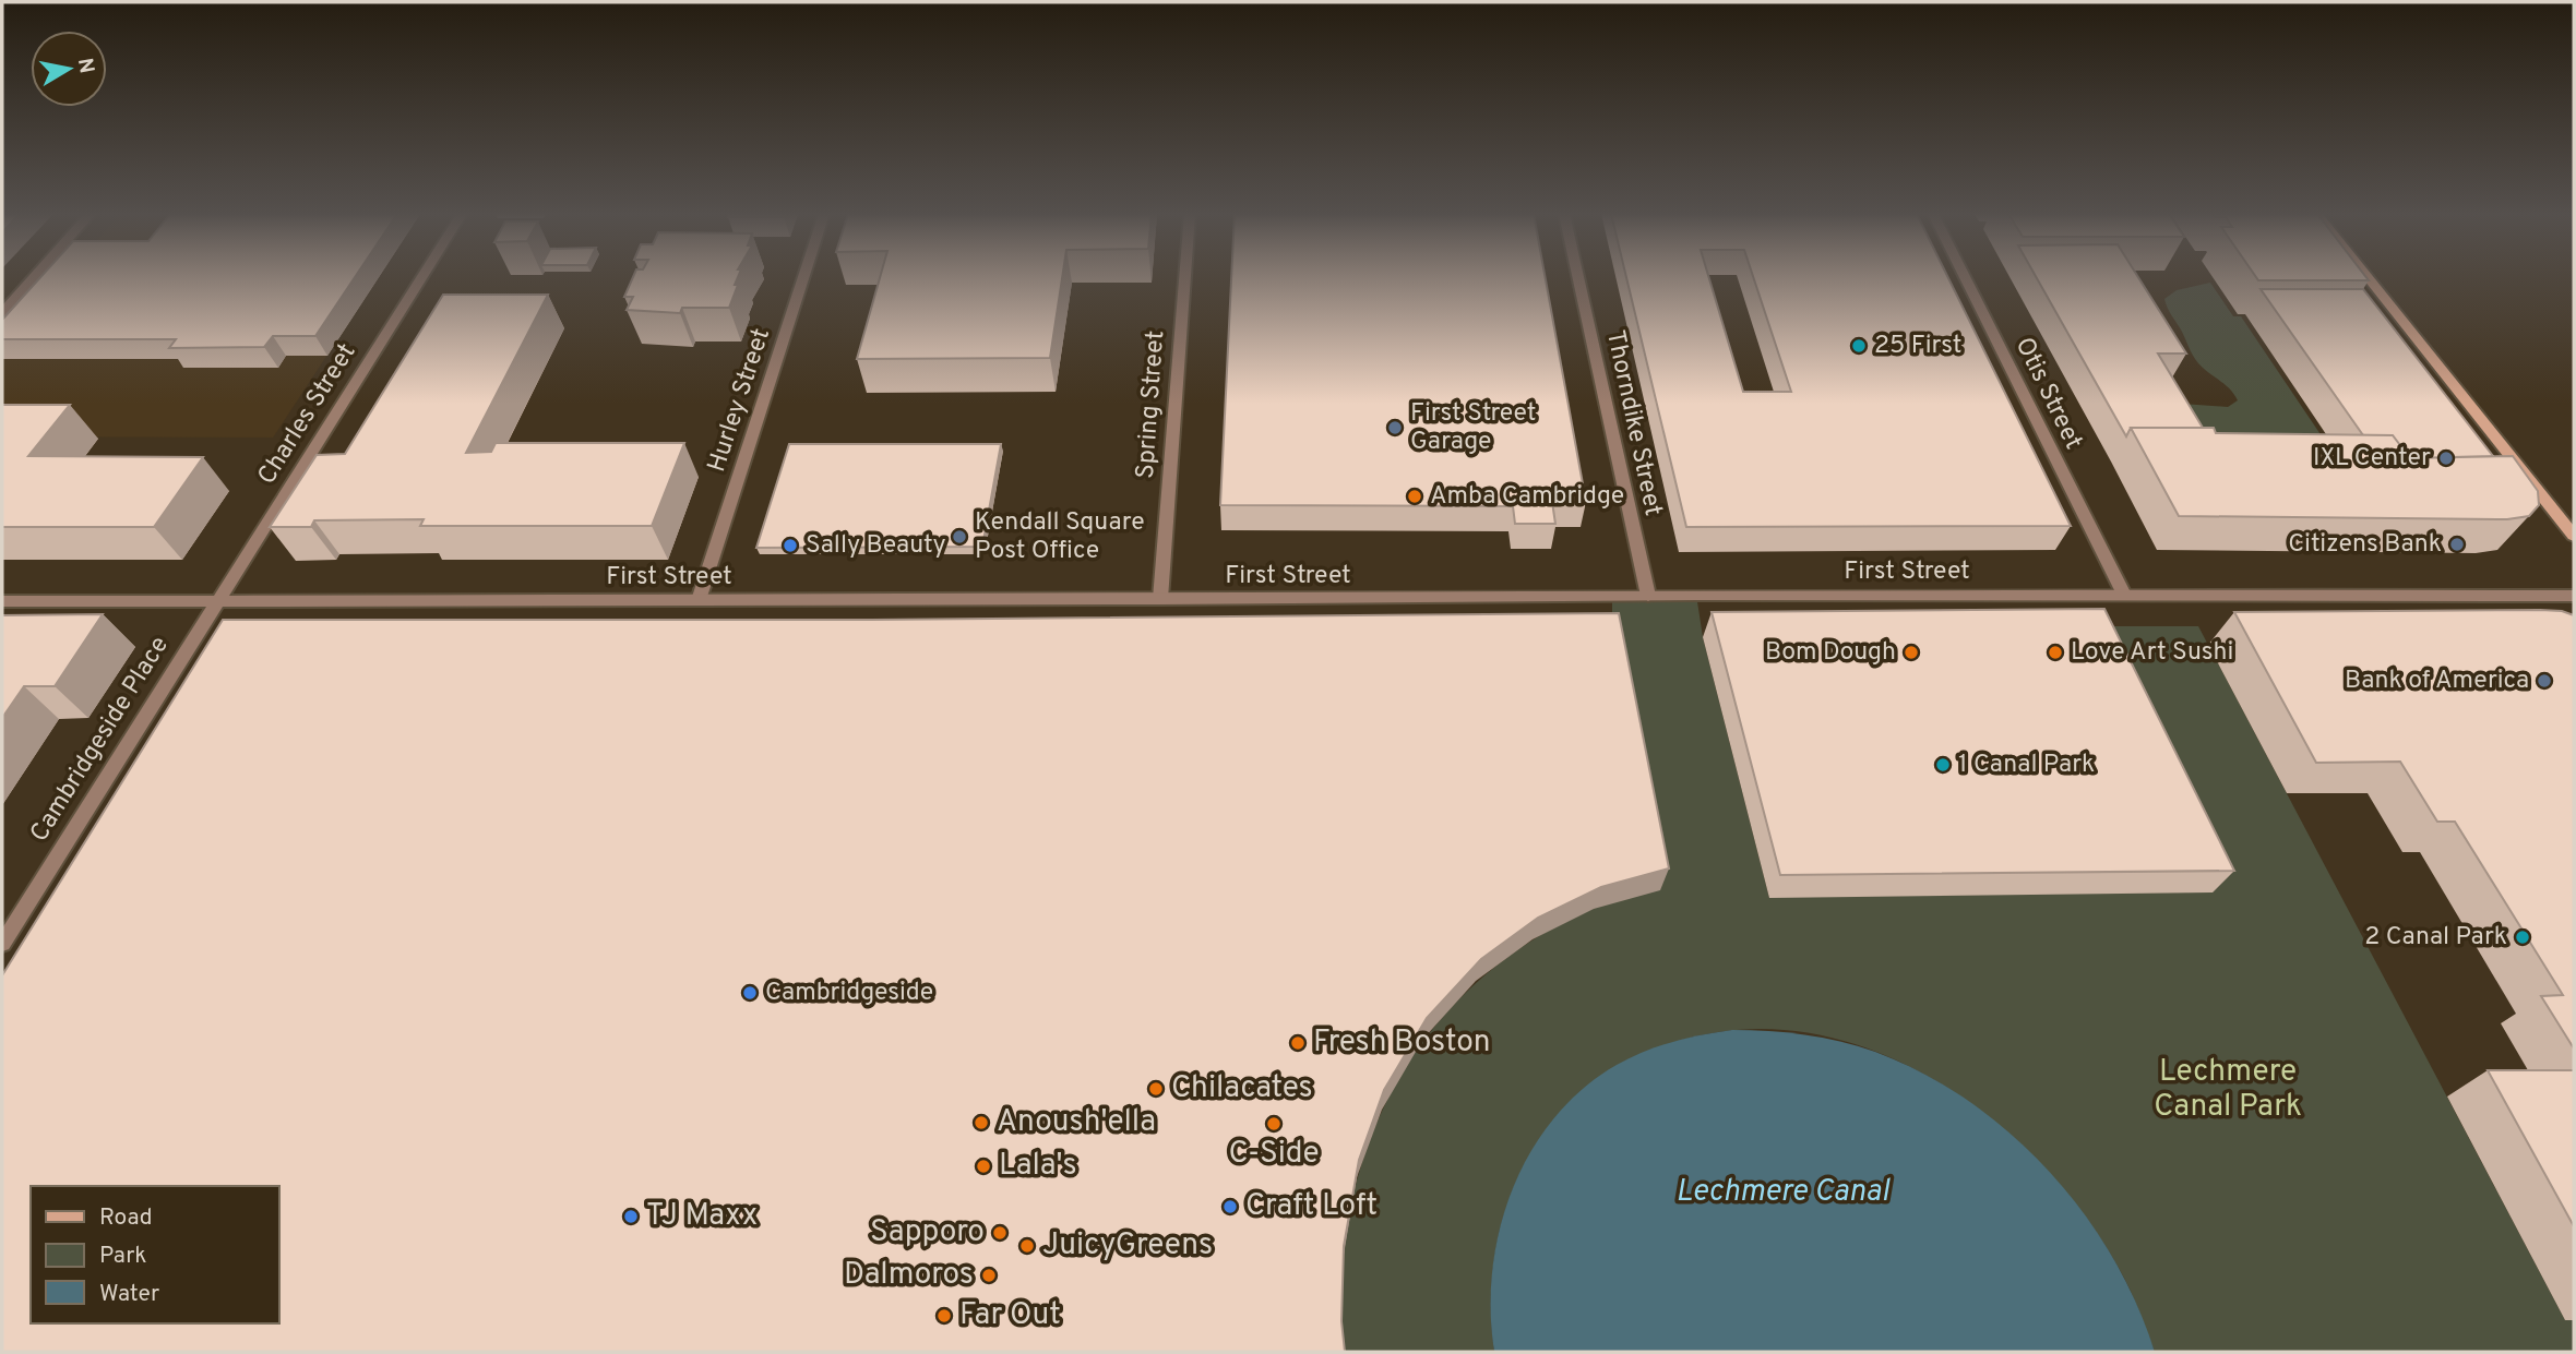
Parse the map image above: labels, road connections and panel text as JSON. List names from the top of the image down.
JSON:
{
  "streets": {
    "street": [
      "Otis Street",
      "Hurley Street",
      "Spring Street",
      "Charles Street",
      "Thorndike Street",
      "First Street",
      "Cambridgeside Place"
    ]
  },
  "crossings": [
    ["Otis Street", "First Street"],
    ["Hurley Street", "First Street"],
    ["Spring Street", "First Street"],
    ["Charles Street", "First Street"],
    ["Charles Street", "Cambridgeside Place"],
    ["Thorndike Street", "First Street"],
    ["First Street", "Cambridgeside Place"]
  ],
  "water": ["Lechmere Canal"],
  "parks": ["Lechmere Canal Park"],
  "places": [
    "25 First",
    "First Street Garage",
    "IXL Center",
    "Amba Cambridge",
    "Kendall Square Post Office",
    "Citizens Bank",
    "Sally Beauty",
    "Bom Dough",
    "Love Art Sushi",
    "Bank of America",
    "1 Canal Park",
    "2 Canal Park",
    "Cambridgeside",
    "Fresh Boston",
    "Chilacates",
    "Anoush'ella",
    "C-Side",
    "Lala's",
    "Craft Loft",
    "TJ Maxx",
    "Sapporo",
    "JuicyGreens",
    "Dalmoros",
    "Far Out"
  ],
  "legend": ["Road", "Park", "Water"],
  "north": "right"
}
